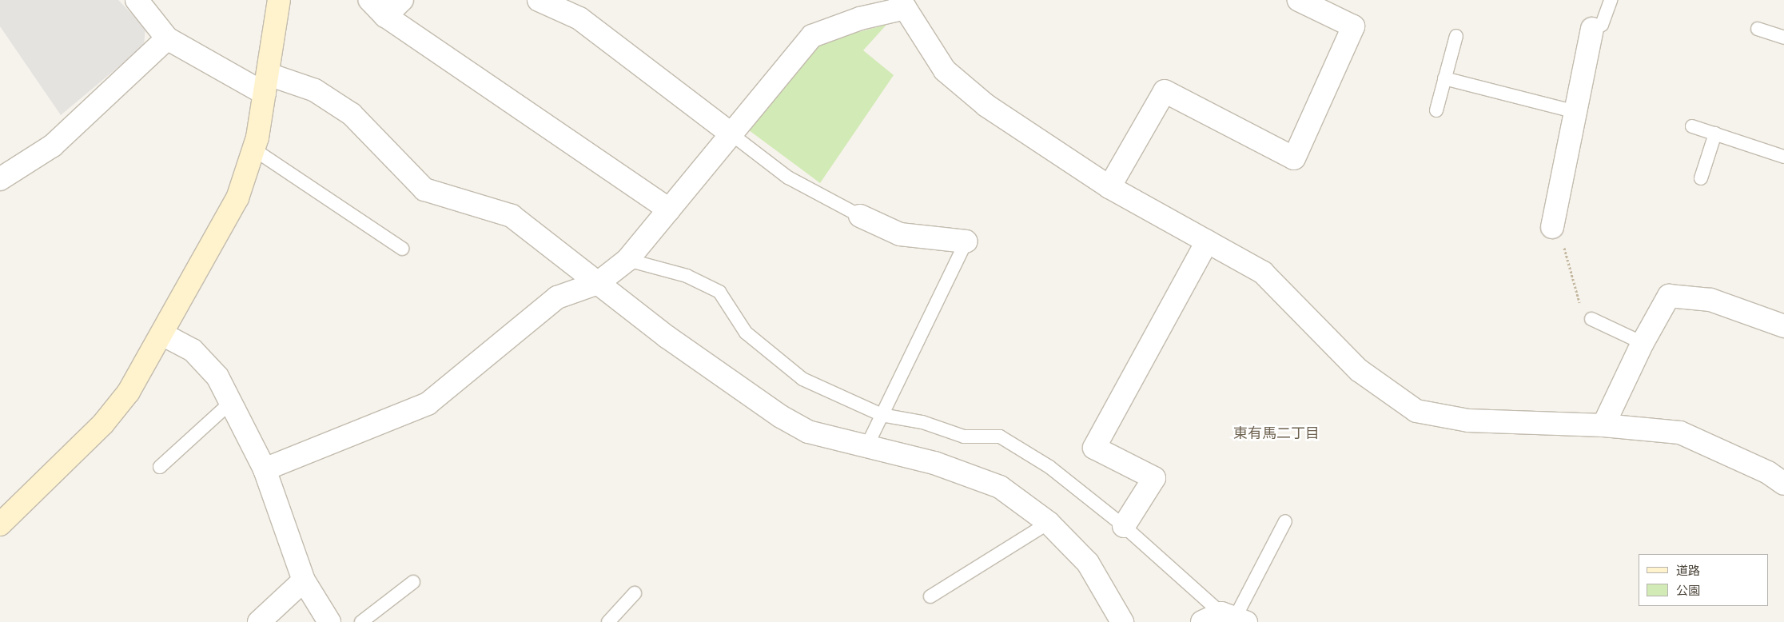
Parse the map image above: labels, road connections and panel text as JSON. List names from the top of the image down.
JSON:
{
  "districts": ["東有馬二丁目"],
  "legend": ["道路", "公園"]
}
